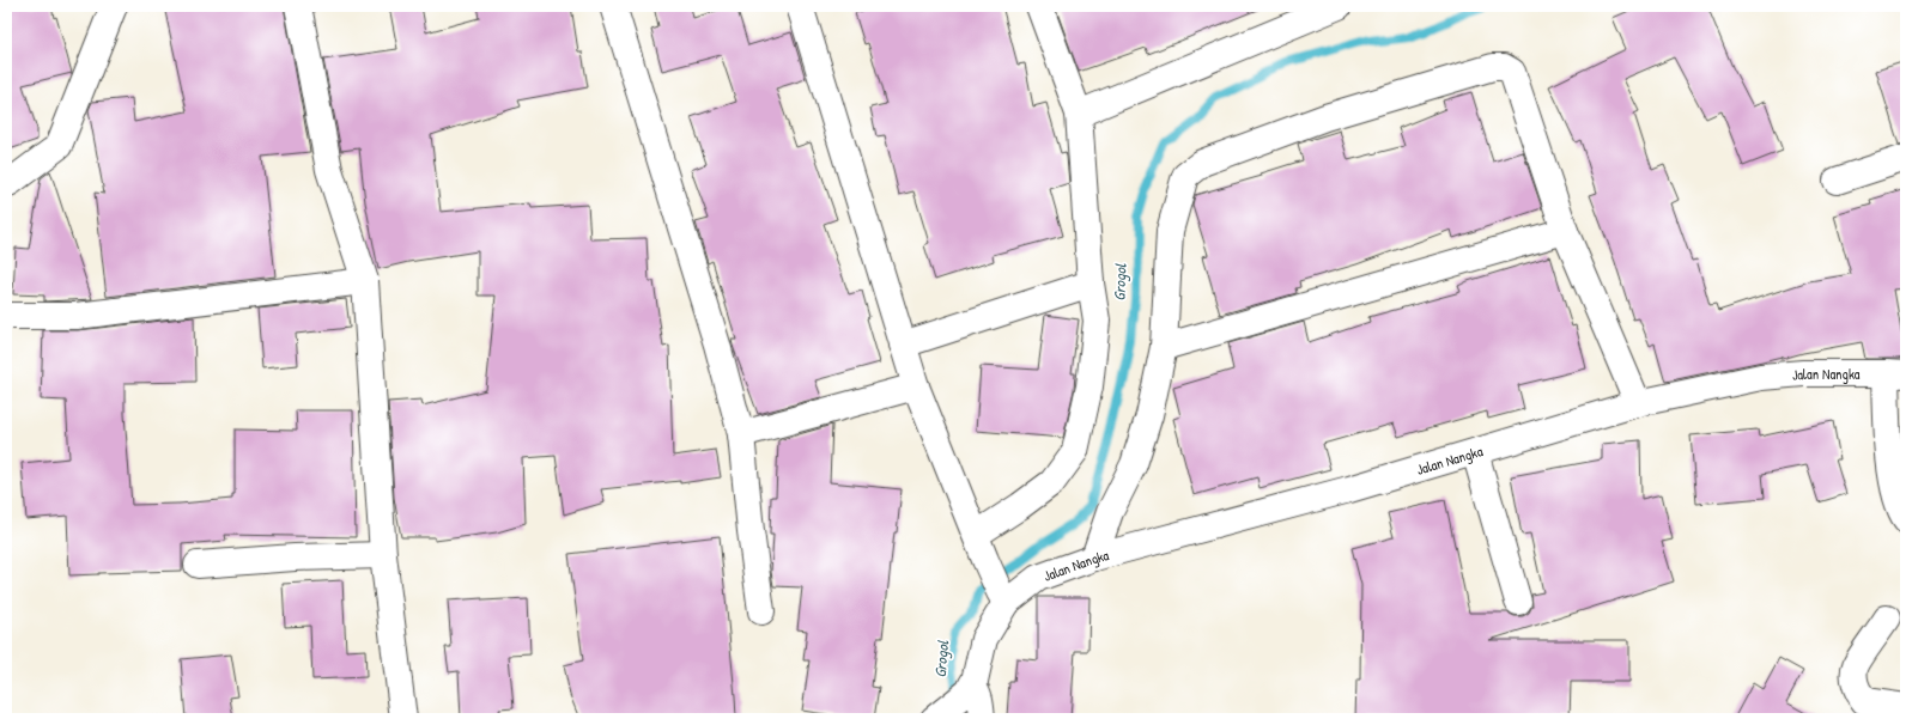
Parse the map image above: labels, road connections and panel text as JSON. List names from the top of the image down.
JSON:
{
  "streets": {
    "street": ["Jalan Nangka"]
  },
  "water": ["Grogol"]
}
